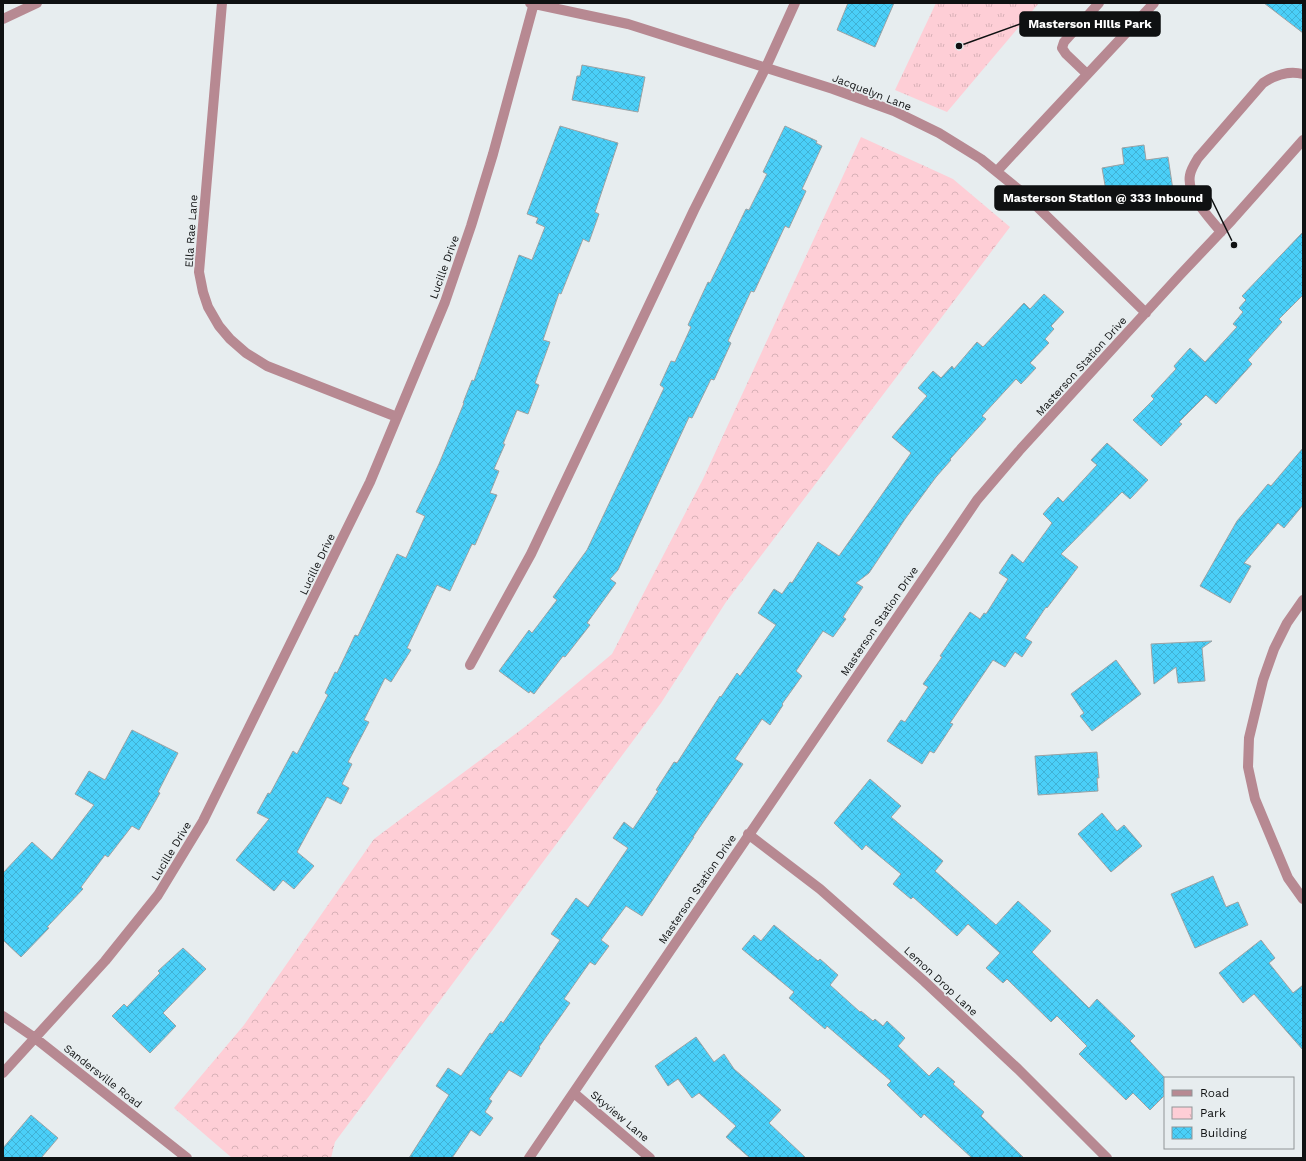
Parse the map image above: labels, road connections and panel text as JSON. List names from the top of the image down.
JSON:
{
  "streets": {
    "street": [
      "Jacquelyn Lane",
      "Ella Rae Lane",
      "Lucille Drive",
      "Masterson Station Drive",
      "Lemon Drop Lane",
      "Sandersville Road",
      "Skyview Lane"
    ]
  },
  "crossings": [
    ["Jacquelyn Lane", "Lucille Drive"],
    ["Jacquelyn Lane", "Masterson Station Drive"],
    ["Ella Rae Lane", "Lucille Drive"],
    ["Lucille Drive", "Sandersville Road"],
    ["Masterson Station Drive", "Lemon Drop Lane"],
    ["Masterson Station Drive", "Skyview Lane"]
  ],
  "places": ["Masterson Hills Park", "Masterson Station @ 333 Inbound"],
  "legend": ["Road", "Park", "Building"]
}
